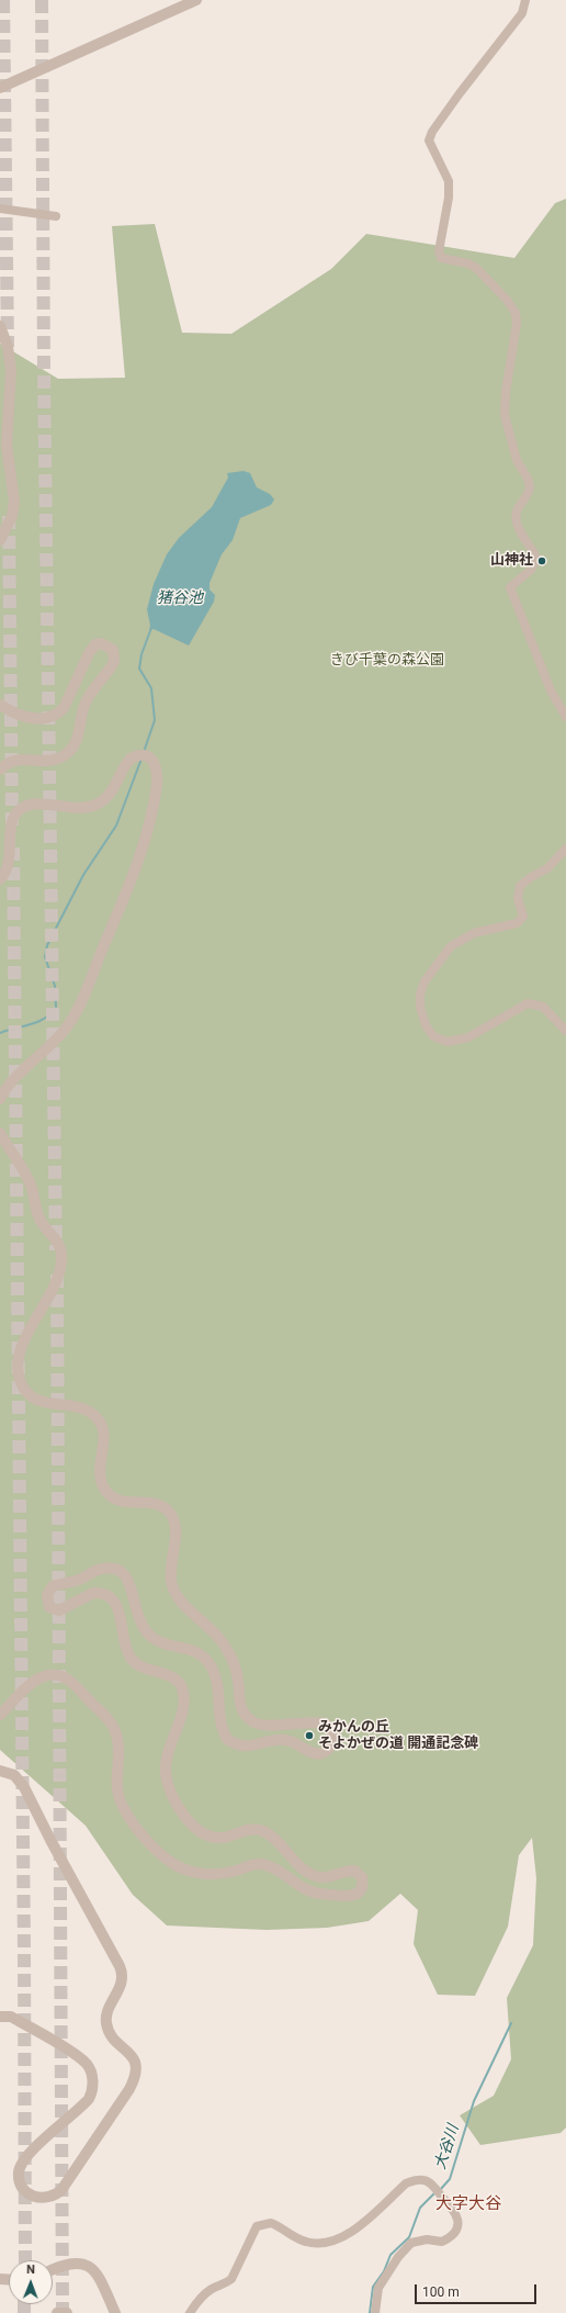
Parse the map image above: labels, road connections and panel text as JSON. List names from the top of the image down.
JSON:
{
  "districts": ["大字大谷"],
  "water": ["猪谷池", "大谷川"],
  "parks": ["きび千葉の森公園"],
  "places": ["山神社", "みかんの丘 そよかぜの道 開通記念碑"],
  "scale_bar": "100 m",
  "north": "top"
}
